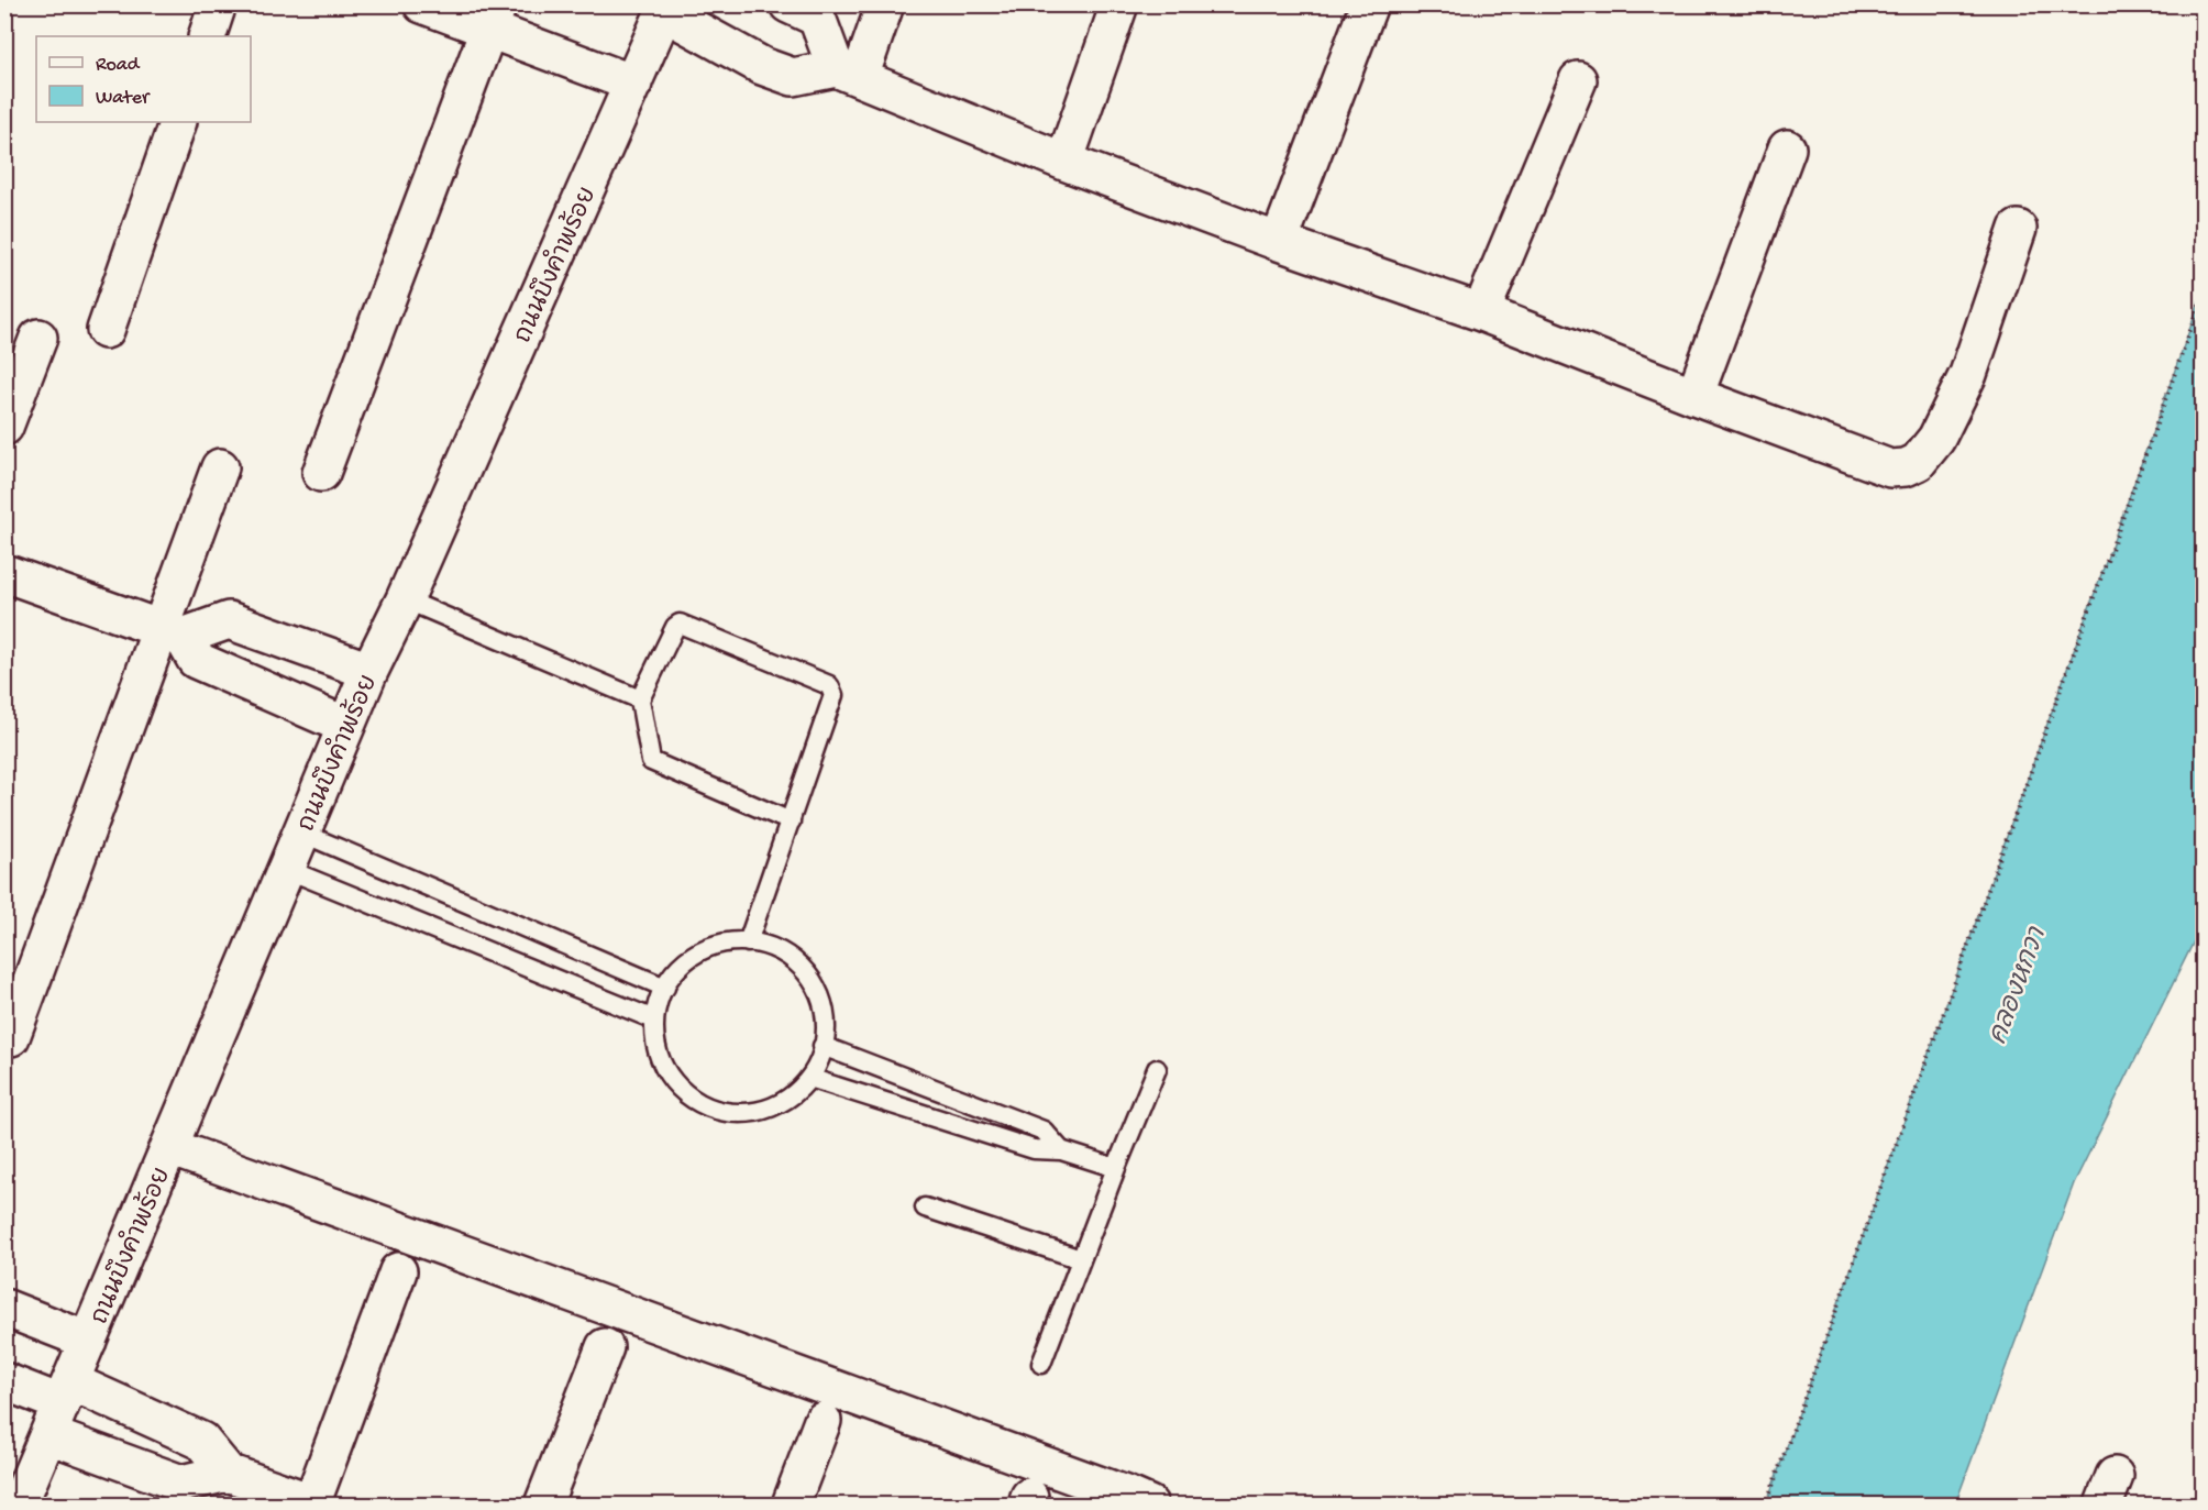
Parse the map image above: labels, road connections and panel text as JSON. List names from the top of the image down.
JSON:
{
  "streets": {
    "street": ["ถนนบึงคำพร้อย"]
  },
  "water": ["คลองหกวา"],
  "legend": ["Road", "Water"]
}
